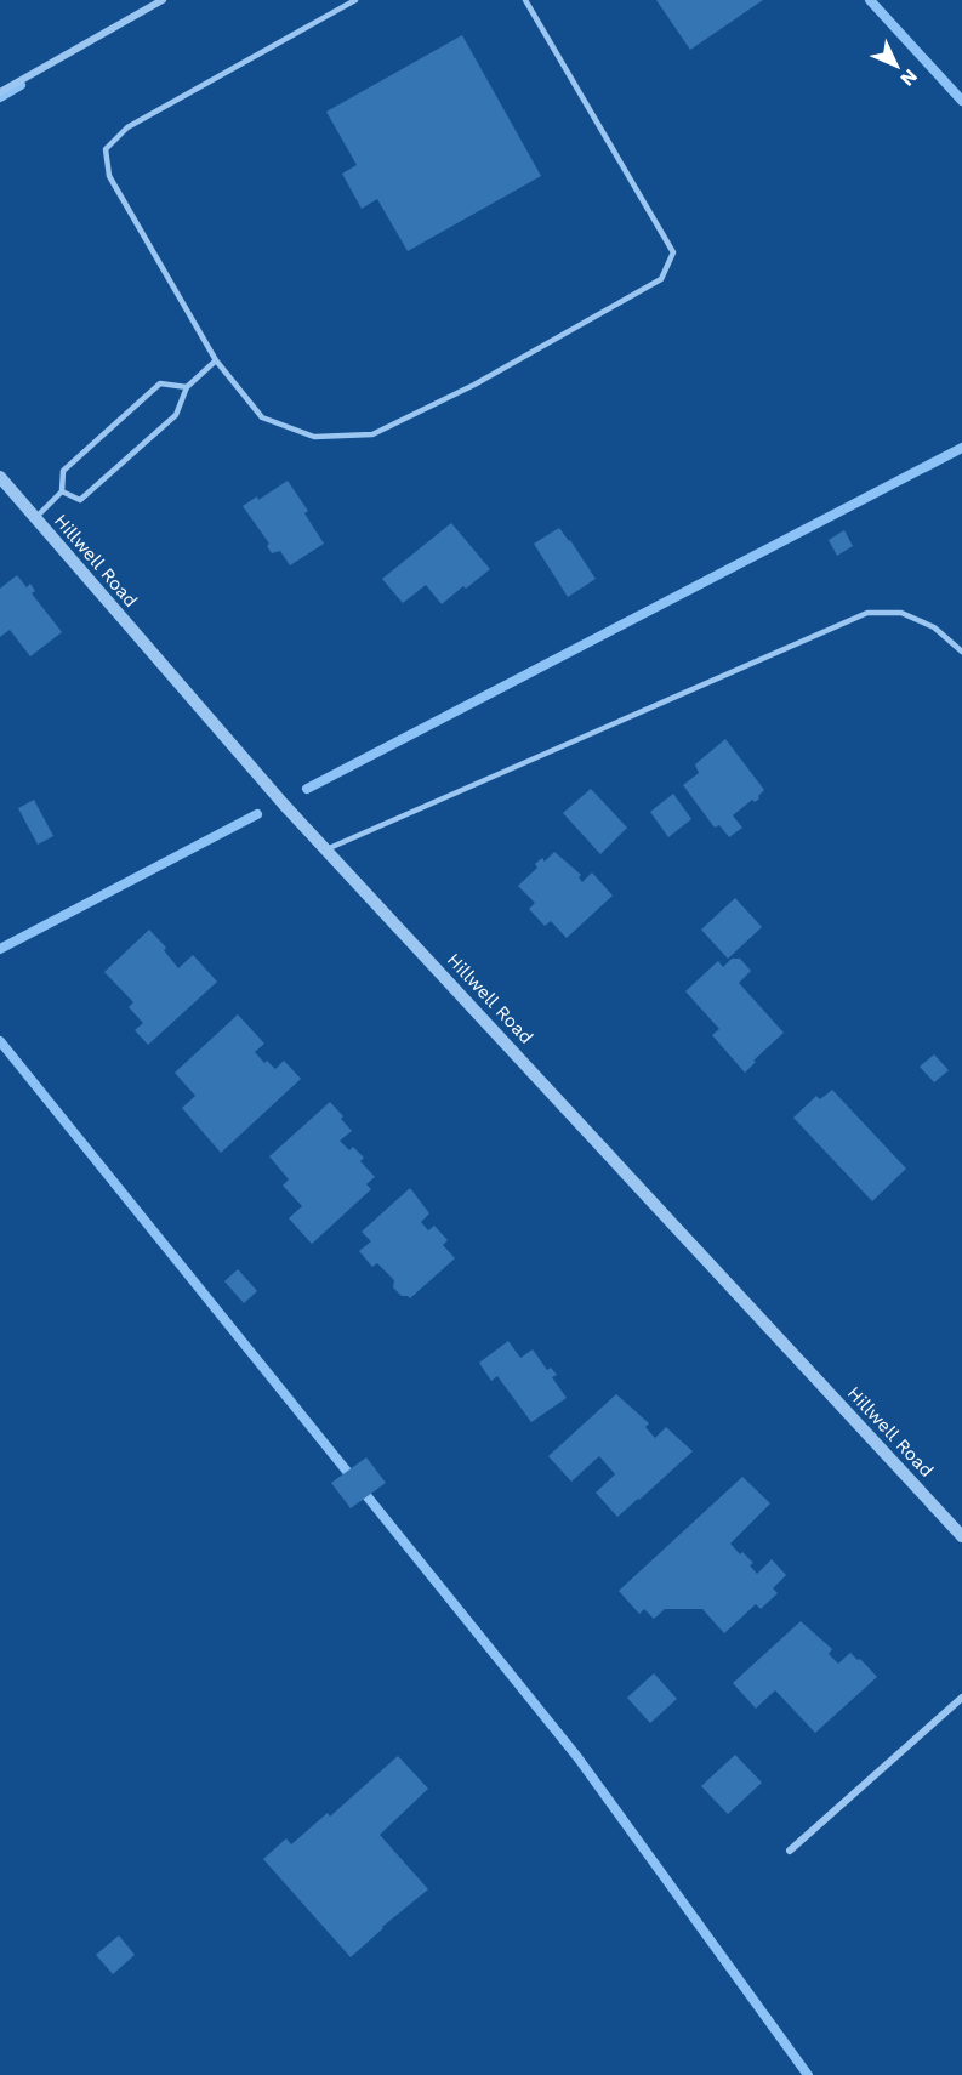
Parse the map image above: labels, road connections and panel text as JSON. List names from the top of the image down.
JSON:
{
  "streets": {
    "street": ["Hillwell Road"]
  },
  "north": "bottom right"
}
